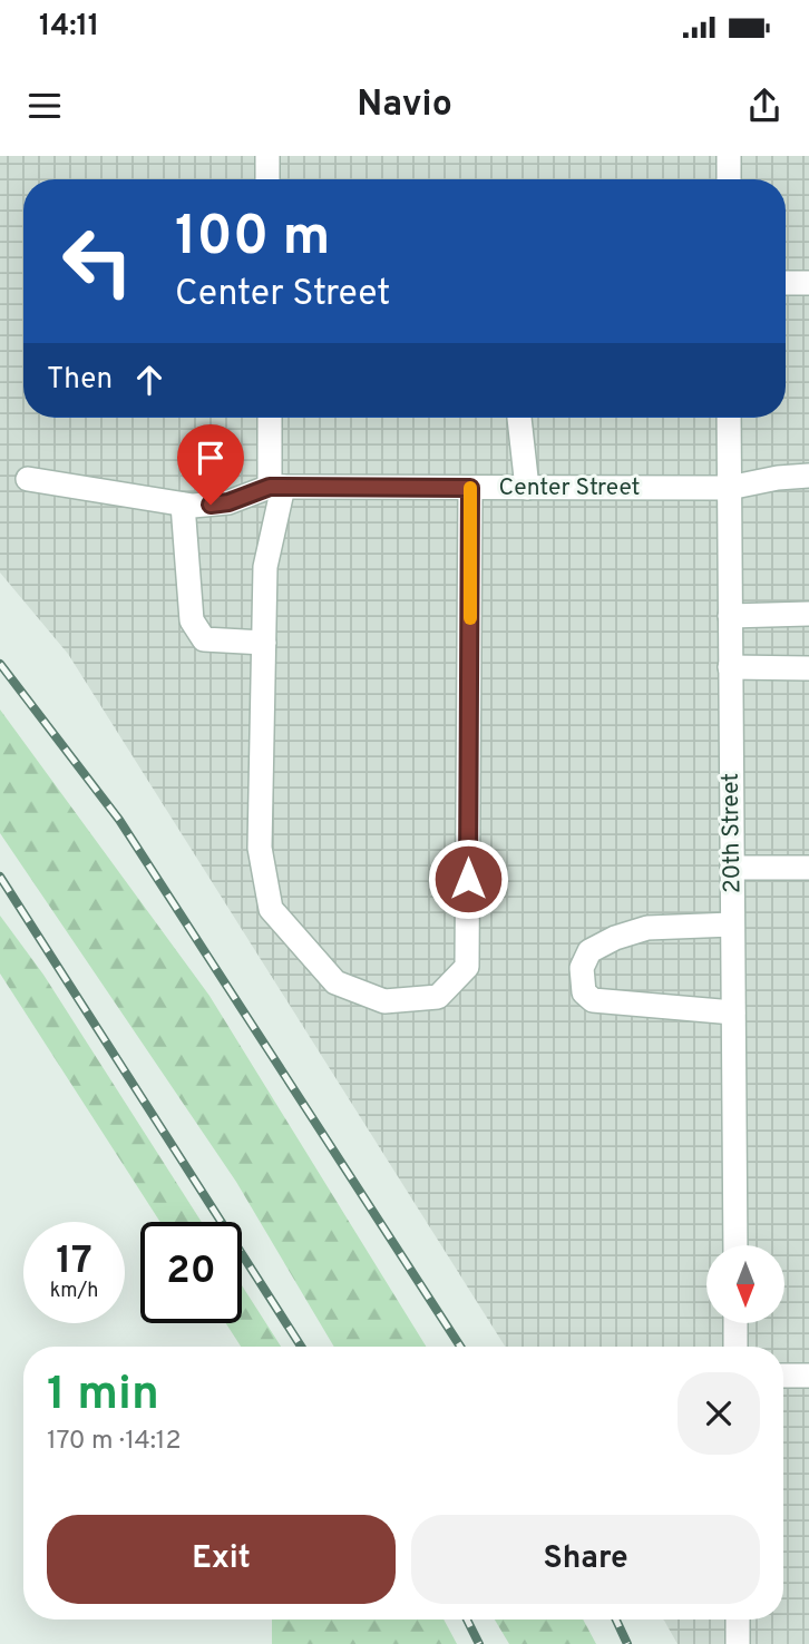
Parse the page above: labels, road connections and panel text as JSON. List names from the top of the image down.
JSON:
{
  "streets": {
    "street": ["Center Street", "20th Street"]
  },
  "crossings": [
    ["Center Street", "20th Street"]
  ],
  "north": "bottom",
  "page": {
    "status": "14:11",
    "header": "Navio",
    "turn": ["100 m", "Center Street"],
    "then": "Then",
    "speed": "17 km/h",
    "limit": "20",
    "heading": ["1 min", "170 m · 14:12"],
    "buttons": ["Exit", "Share"]
  }
}
